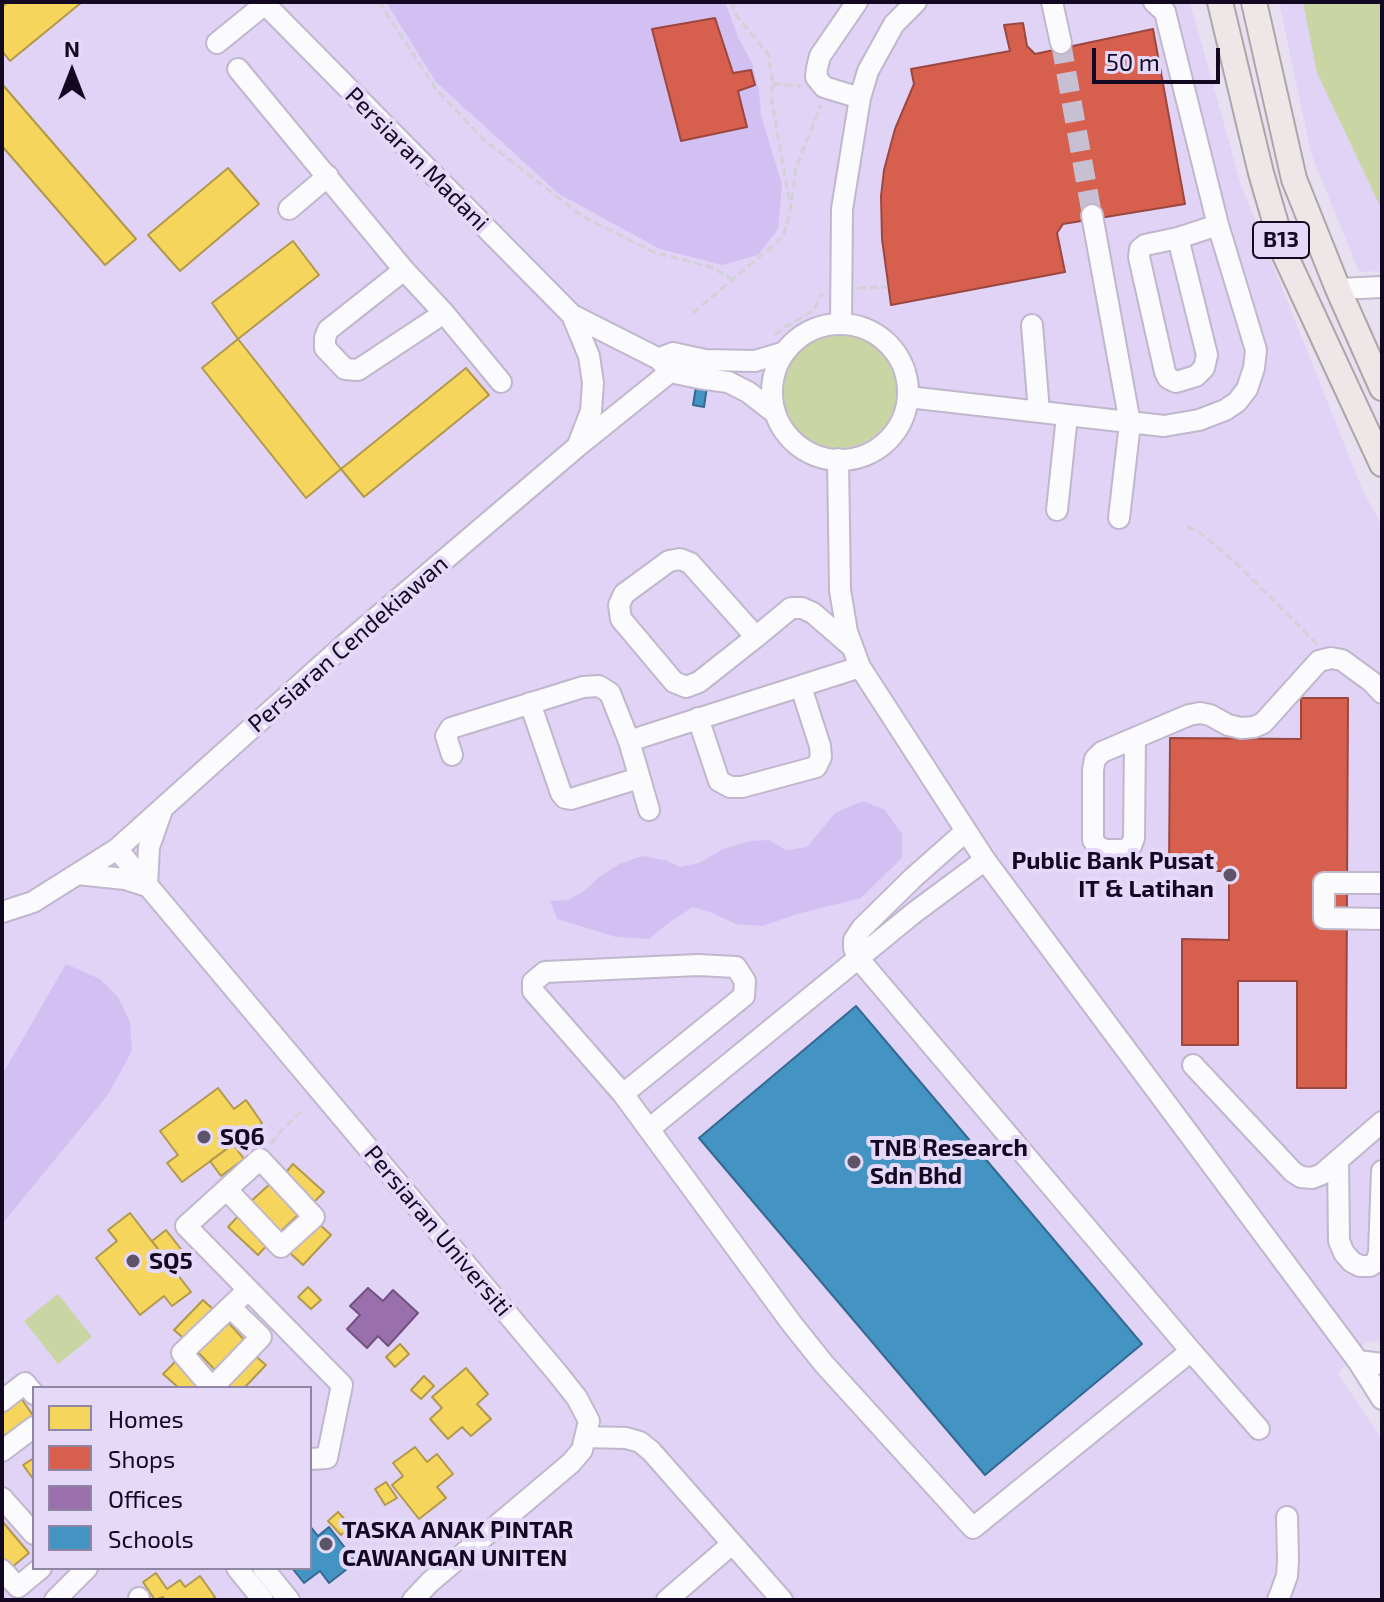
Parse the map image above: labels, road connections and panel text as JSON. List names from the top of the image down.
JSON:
{
  "streets": {
    "main road": ["B13"],
    "street": ["Persiaran Madani", "Persiaran Cendekiawan", "Persiaran Universiti"]
  },
  "crossings": [
    ["Persiaran Cendekiawan", "Persiaran Universiti"]
  ],
  "places": [
    "Public Bank Pusat IT & Latihan",
    "SQ6",
    "TNB Research Sdn Bhd",
    "SQ5",
    "TASKA ANAK PINTAR CAWANGAN UNITEN"
  ],
  "legend": [
    "Homes",
    "Shops",
    "Offices",
    "Schools"
  ],
  "scale_bar": "50 m",
  "north": "top"
}
